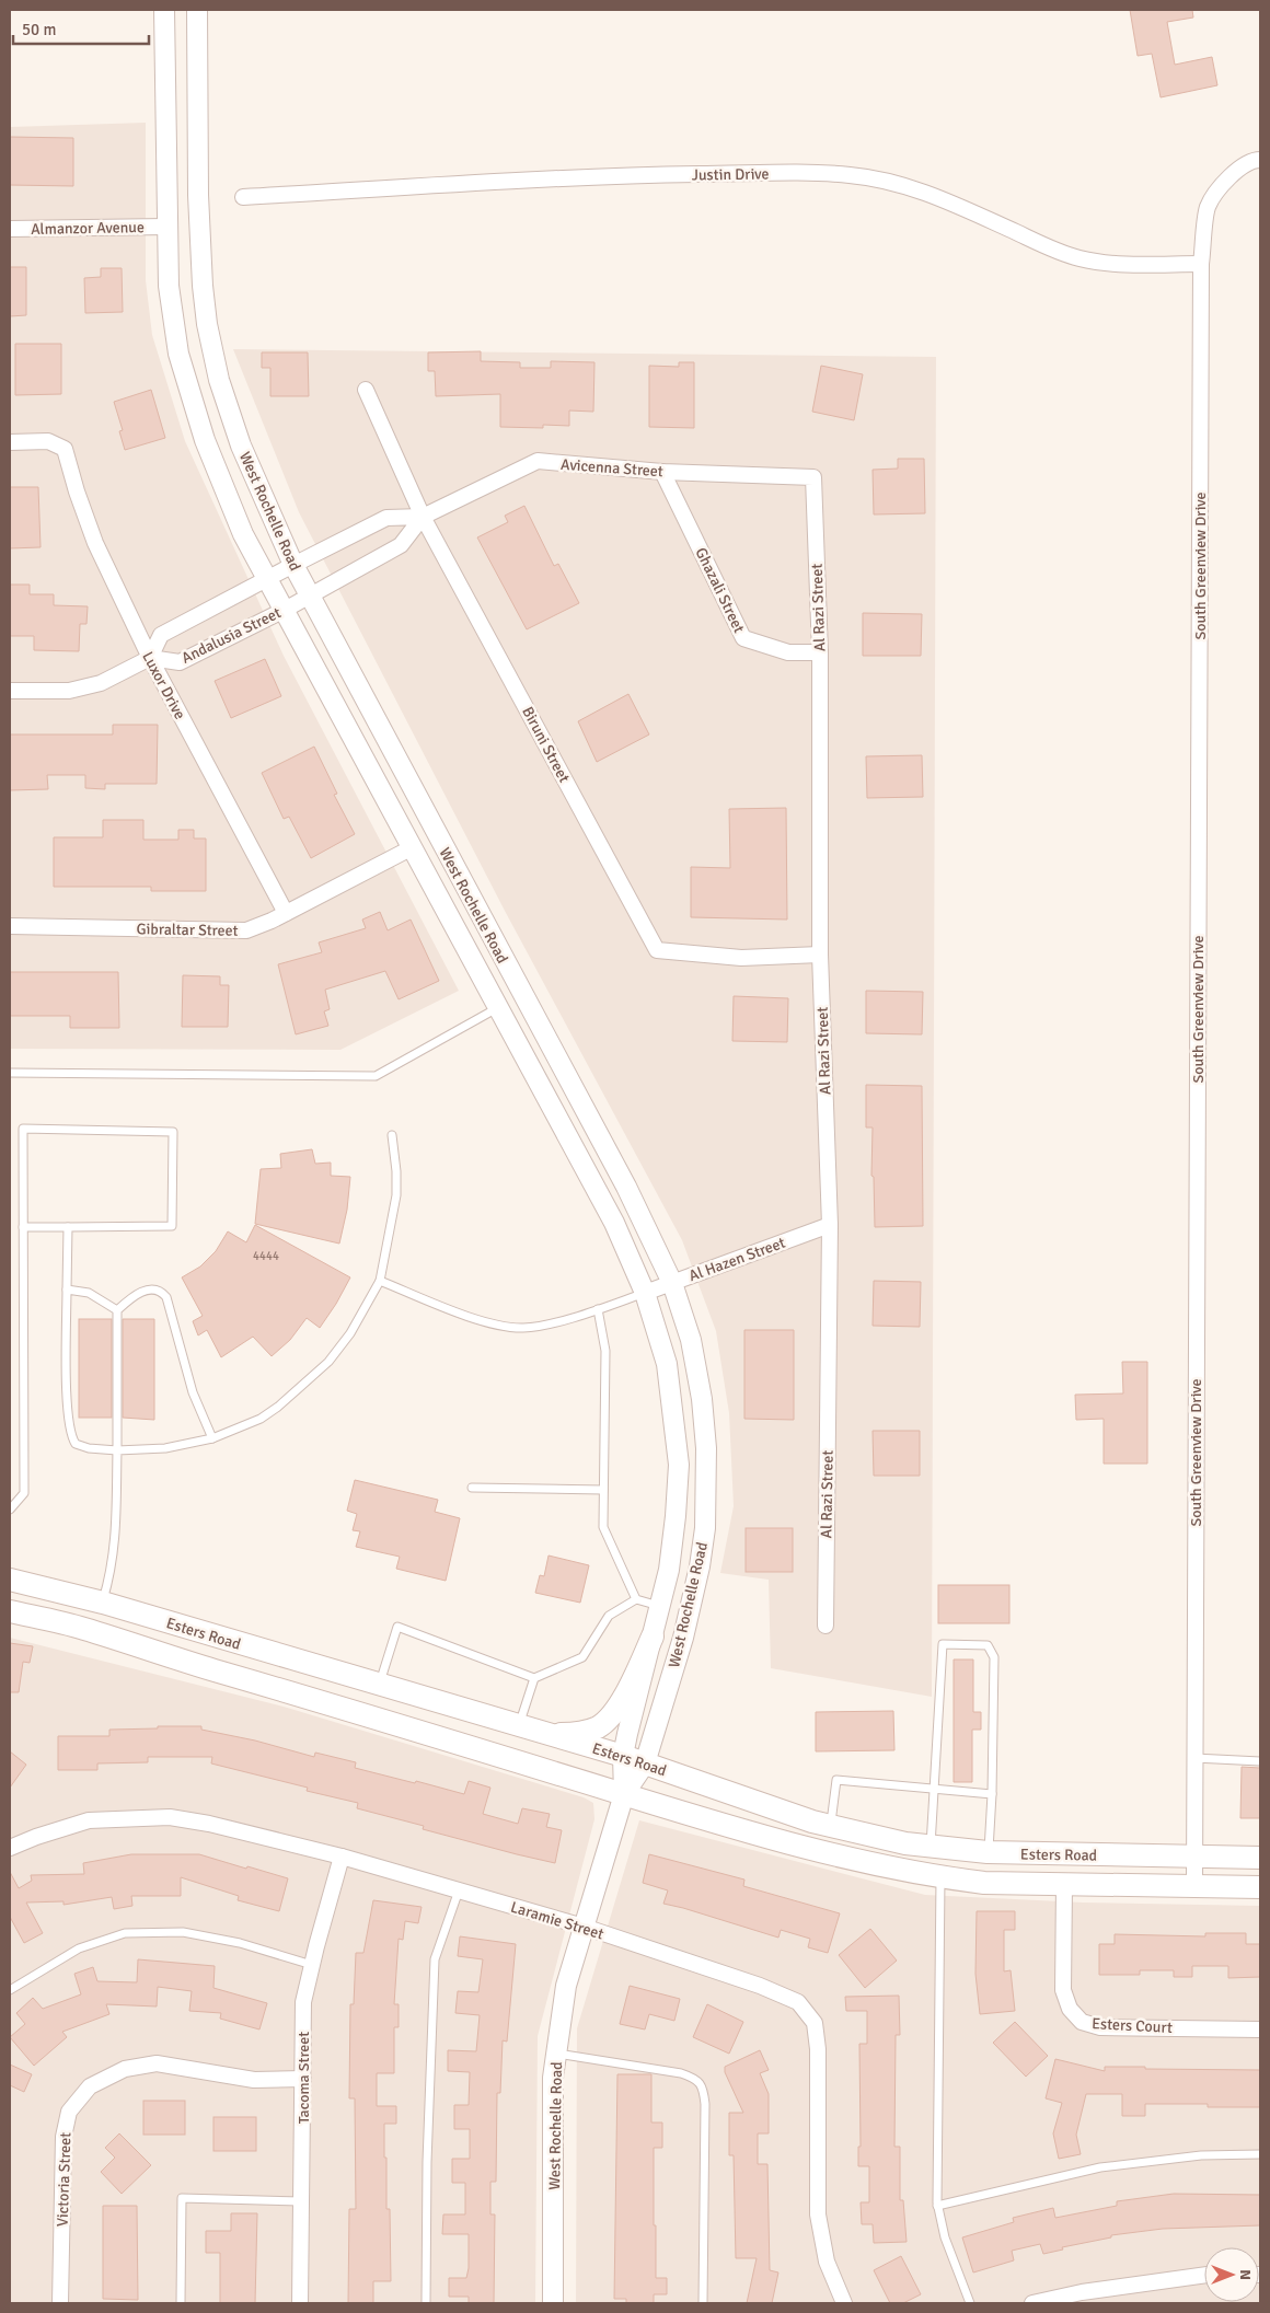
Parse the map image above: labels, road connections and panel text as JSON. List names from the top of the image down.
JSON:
{
  "streets": {
    "main road": ["Esters Road"],
    "street": [
      "Justin Drive",
      "Almanzor Avenue",
      "Avicenna Street",
      "West Rochelle Road",
      "South Greenview Drive",
      "Ghazali Street",
      "Al Razi Street",
      "Andalusia Street",
      "Luxor Drive",
      "Biruni Street",
      "Gibraltar Street",
      "Al Hazen Street",
      "Laramie Street",
      "Esters Court",
      "Tacoma Street",
      "Victoria Street"
    ]
  },
  "crossings": [
    ["Justin Drive", "South Greenview Drive"],
    ["Almanzor Avenue", "West Rochelle Road"],
    ["Avicenna Street", "West Rochelle Road"],
    ["Avicenna Street", "Ghazali Street"],
    ["Avicenna Street", "Al Razi Street"],
    ["Avicenna Street", "Andalusia Street"],
    ["Avicenna Street", "Biruni Street"],
    ["West Rochelle Road", "Andalusia Street"],
    ["West Rochelle Road", "Gibraltar Street"],
    ["West Rochelle Road", "Al Hazen Street"],
    ["West Rochelle Road", "Esters Road"],
    ["West Rochelle Road", "Laramie Street"],
    ["South Greenview Drive", "Esters Road"],
    ["Ghazali Street", "Al Razi Street"],
    ["Al Razi Street", "Biruni Street"],
    ["Al Razi Street", "Al Hazen Street"],
    ["Andalusia Street", "Luxor Drive"],
    ["Luxor Drive", "Gibraltar Street"],
    ["Esters Road", "Esters Court"],
    ["Laramie Street", "Tacoma Street"],
    ["Tacoma Street", "Victoria Street"]
  ],
  "house_numbers": ["4444"],
  "scale_bar": "50 m",
  "north": "right"
}
